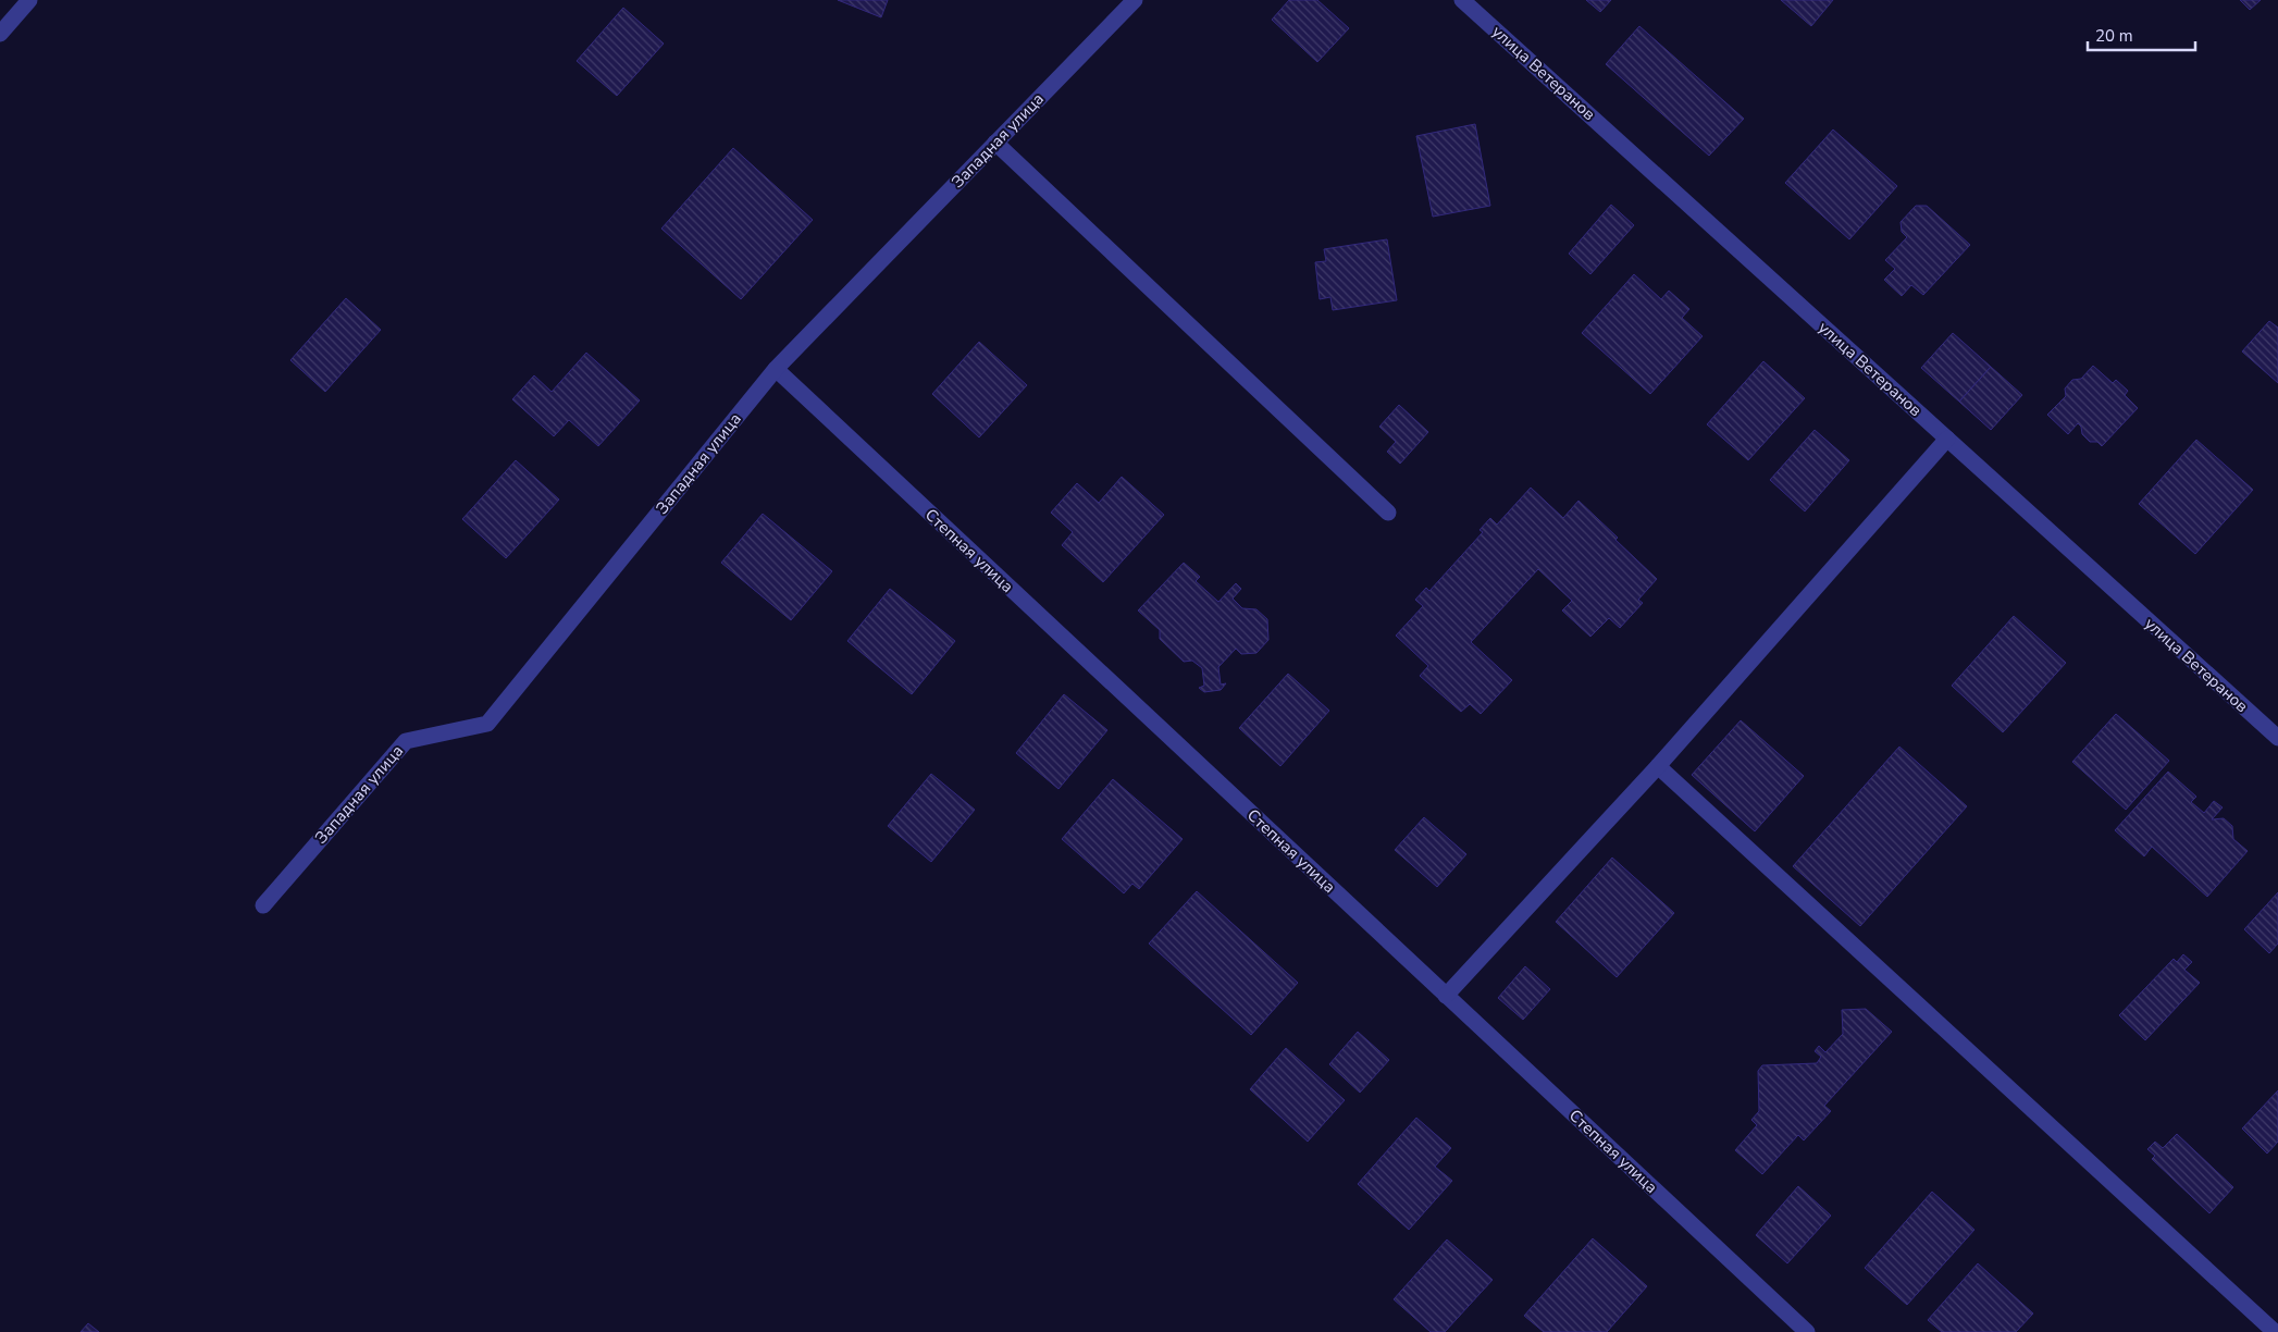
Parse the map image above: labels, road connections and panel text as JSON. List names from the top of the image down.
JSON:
{
  "streets": {
    "street": ["улица Ветеранов", "Западная улица", "Степная улица"]
  },
  "crossings": [
    ["Западная улица", "Степная улица"]
  ],
  "scale_bar": "20 m"
}
